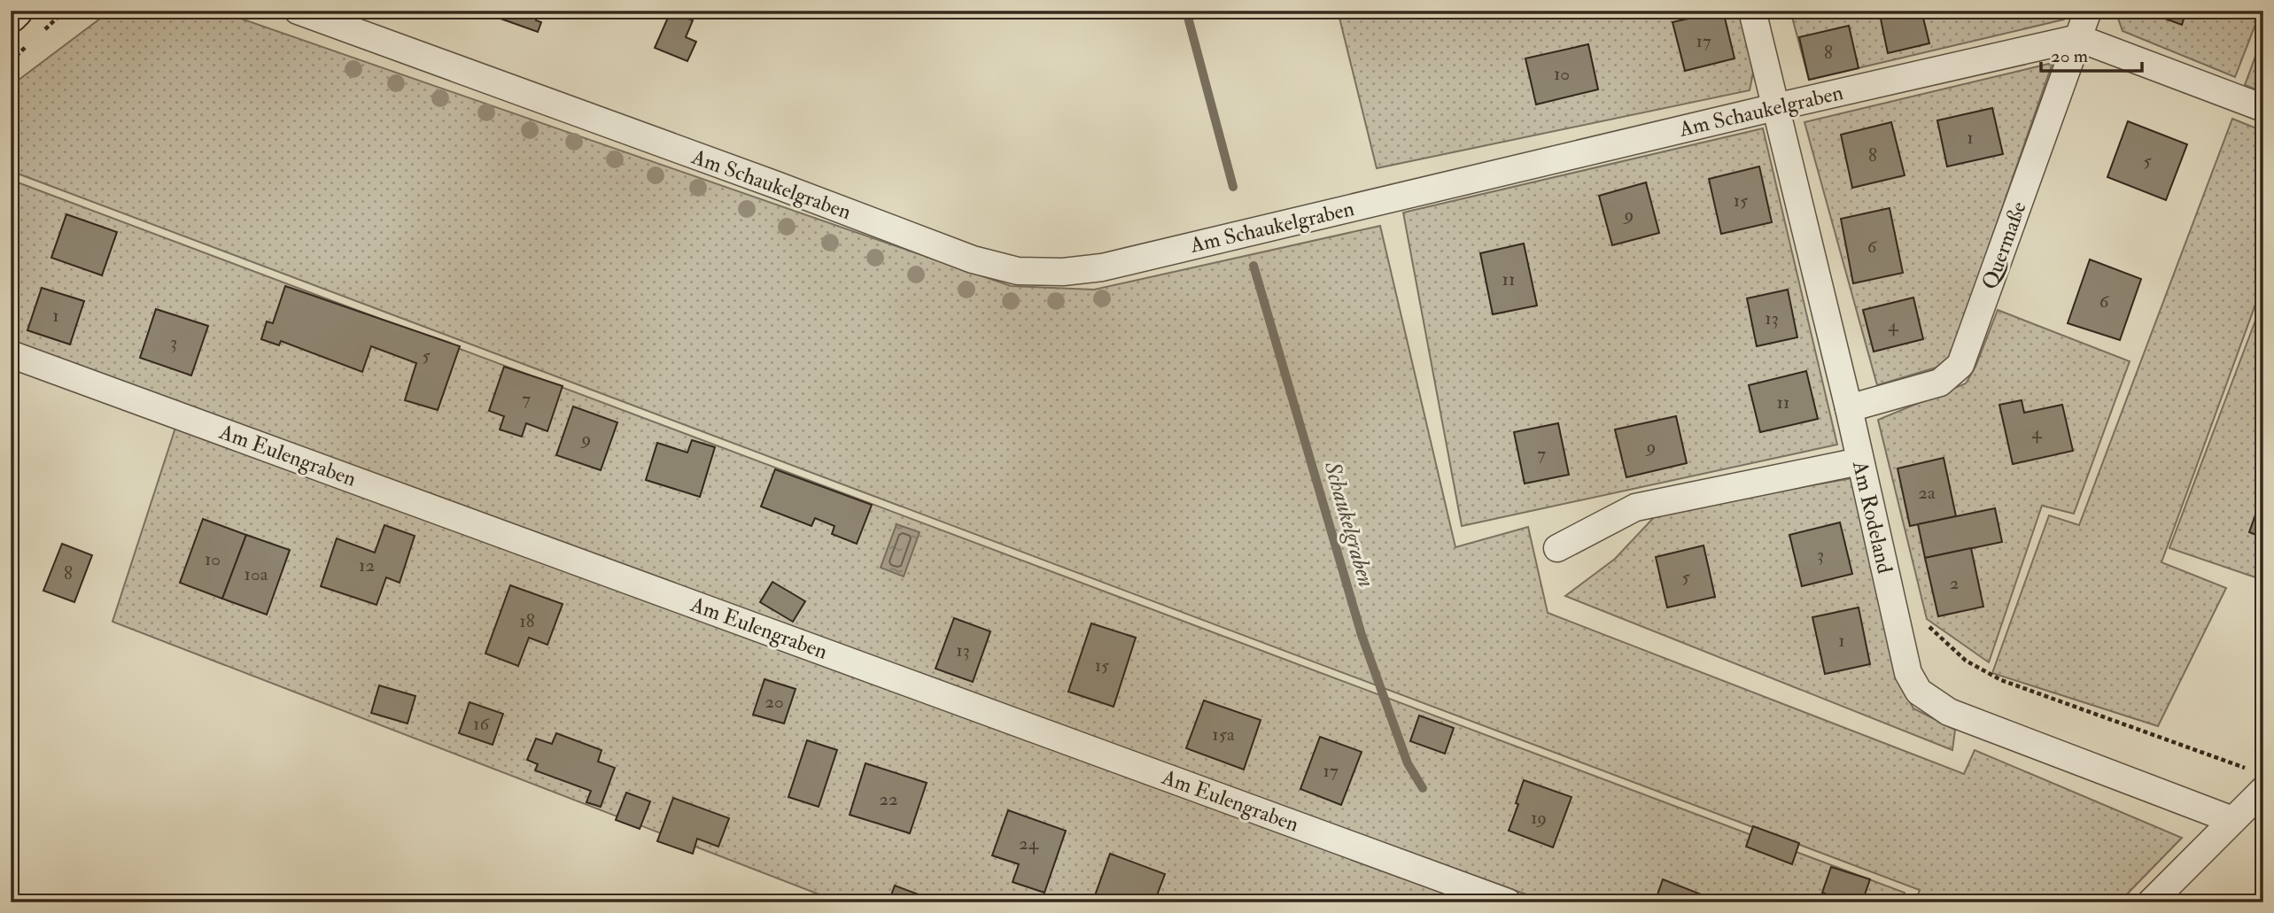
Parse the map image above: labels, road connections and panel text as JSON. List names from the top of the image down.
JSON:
{
  "streets": {
    "street": [
      "Am Schaukelgraben",
      "Quermaße",
      "Am Eulengraben",
      "Am Rodeland"
    ]
  },
  "crossings": [
    ["Am Schaukelgraben", "Quermaße"],
    ["Am Schaukelgraben", "Am Rodeland"],
    ["Quermaße", "Am Rodeland"]
  ],
  "water": ["Schaukelgraben"],
  "house_numbers": [
    "17",
    "8",
    "10",
    "1",
    "8",
    "5",
    "15",
    "9",
    "6",
    "11",
    "6",
    "1",
    "13",
    "4",
    "3",
    "5",
    "7",
    "11",
    "4",
    "9",
    "9",
    "7",
    "2a",
    "3",
    "10",
    "12",
    "8",
    "10a",
    "5",
    "2",
    "18",
    "1",
    "13",
    "15",
    "20",
    "16",
    "15a",
    "17",
    "22",
    "19",
    "24"
  ],
  "scale_bar": "20 m"
}
